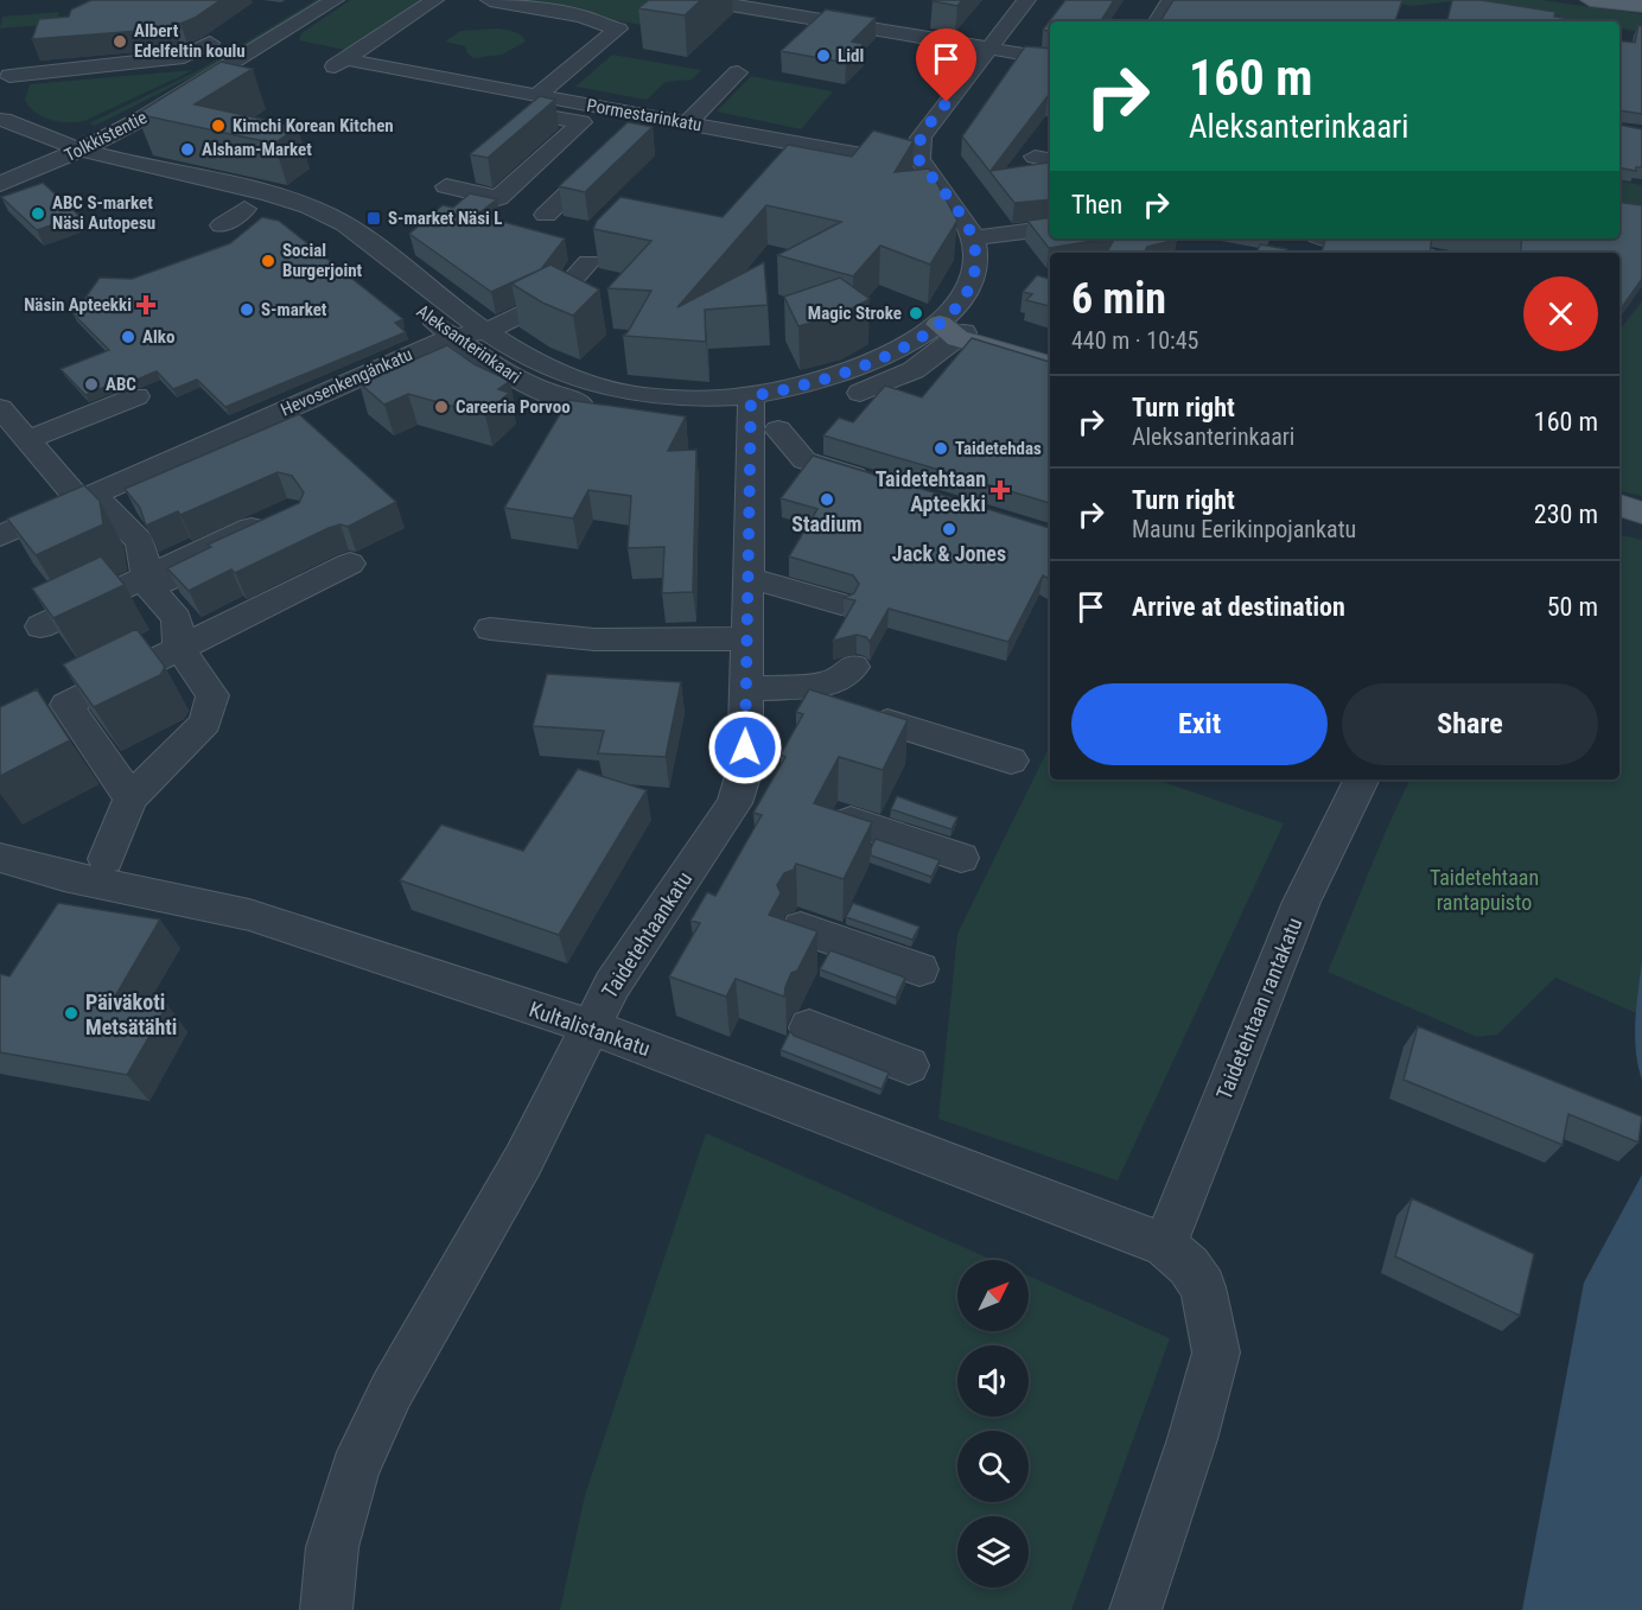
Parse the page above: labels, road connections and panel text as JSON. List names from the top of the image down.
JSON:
{
  "streets": {
    "street": [
      "Pormestarinkatu",
      "Tolkkistentie",
      "Aleksanterinkaari",
      "Hevosenkengänkatu",
      "Taidetehtaankatu",
      "Taidetehtaan rantakatu",
      "Kultalistankatu"
    ]
  },
  "crossings": [
    ["Pormestarinkatu", "Aleksanterinkaari"],
    ["Tolkkistentie", "Aleksanterinkaari"],
    ["Aleksanterinkaari", "Hevosenkengänkatu"],
    ["Aleksanterinkaari", "Taidetehtaankatu"],
    ["Taidetehtaankatu", "Kultalistankatu"],
    ["Taidetehtaan rantakatu", "Kultalistankatu"]
  ],
  "parks": ["Taidetehtaan rantapuisto"],
  "places": {
    "other": [
      "Albert Edelfeltin koulu",
      "Lidl",
      "Kimchi Korean Kitchen",
      "Alsham-Market",
      "ABC S-market Näsi Autopesu",
      "Social Burgerjoint",
      "S-market",
      "Magic Stroke",
      "Alko",
      "ABC",
      "Careeria Porvoo",
      "Taidetehdas",
      "Stadium",
      "Jack & Jones",
      "Päiväkoti Metsätähti"
    ],
    "transit": ["S-market Näsi L"],
    "health": ["Näsin Apteekki", "Taidetehtaan Apteekki"]
  },
  "north": "top right",
  "page": {
    "turn": ["160 m", "Aleksanterinkaari"],
    "then": "Then",
    "heading": ["6 min", "440 m · 10:45"],
    "list": [
      {
        "name": "Turn right",
        "note": "Aleksanterinkaari",
        "value": "160 m"
      },
      {
        "name": "Turn right",
        "note": "Maunu Eerikinpojankatu",
        "value": "230 m"
      },
      {
        "name": "Arrive at destination",
        "value": "50 m"
      }
    ],
    "buttons": ["Exit", "Share"]
  }
}
